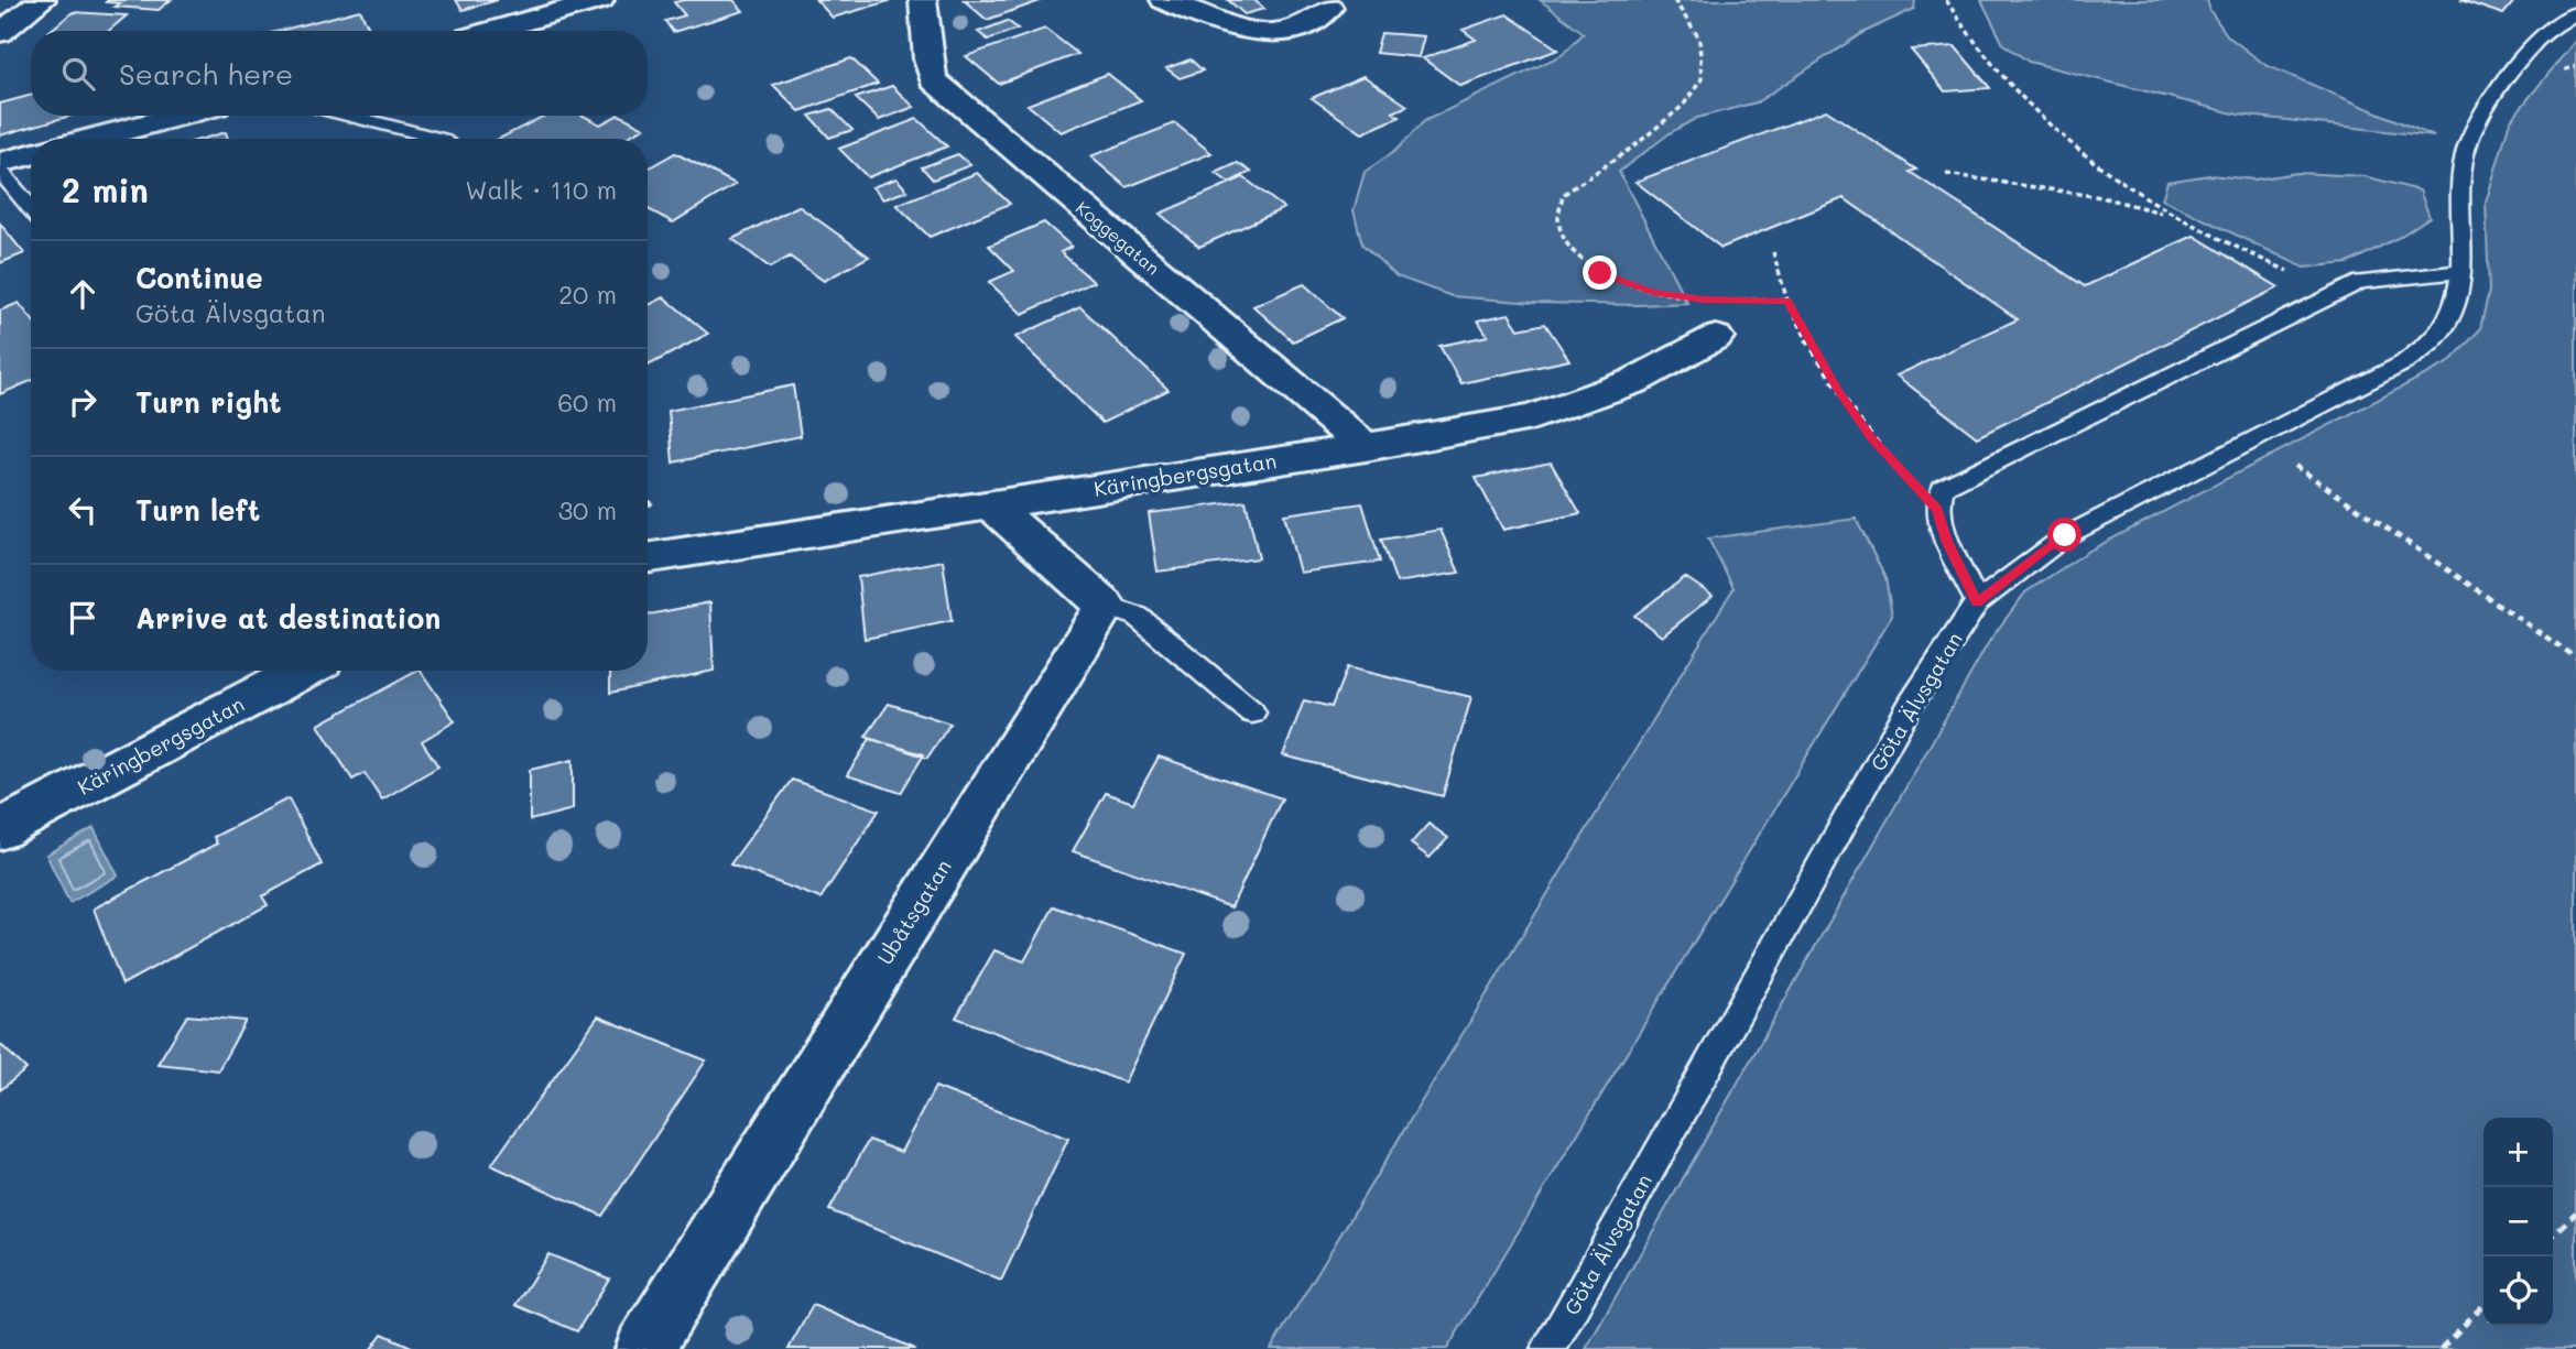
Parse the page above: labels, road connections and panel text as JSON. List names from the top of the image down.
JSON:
{
  "streets": {
    "street": ["Koggegatan", "Käringbergsgatan", "Ubåtsgatan"],
    "lane": ["Göta Älvsgatan"]
  },
  "crossings": [
    ["Koggegatan", "Käringbergsgatan"]
  ],
  "page": {
    "search": "Search here",
    "heading": ["2 min", "Walk · 110 m"],
    "list": [
      ["Continue", "Göta Älvsgatan", "20 m"],
      ["Turn right", "60 m"],
      ["Turn left", "30 m"],
      "Arrive at destination"
    ],
    "map_buttons": ["+", "−"]
  }
}
